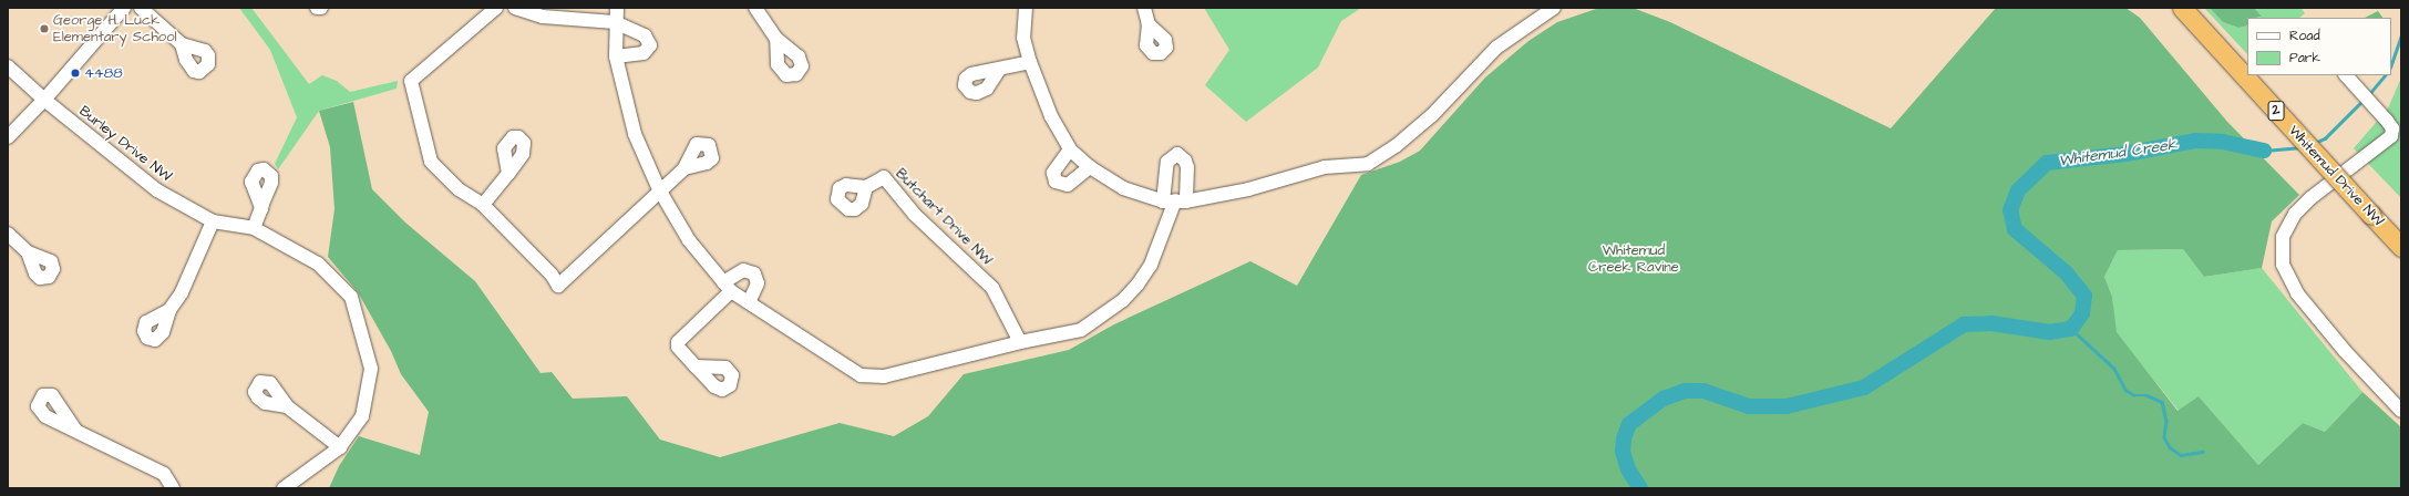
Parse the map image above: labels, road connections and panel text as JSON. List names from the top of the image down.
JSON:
{
  "streets": {
    "highway": ["2", "Whitemud Drive NW"],
    "street": ["Burley Drive NW", "Butchart Drive NW"]
  },
  "water": ["Whitemud Creek"],
  "parks": ["Whitemud Creek Ravine"],
  "places": ["George H. Luck Elementary School", "4488"],
  "legend": ["Road", "Park"]
}
